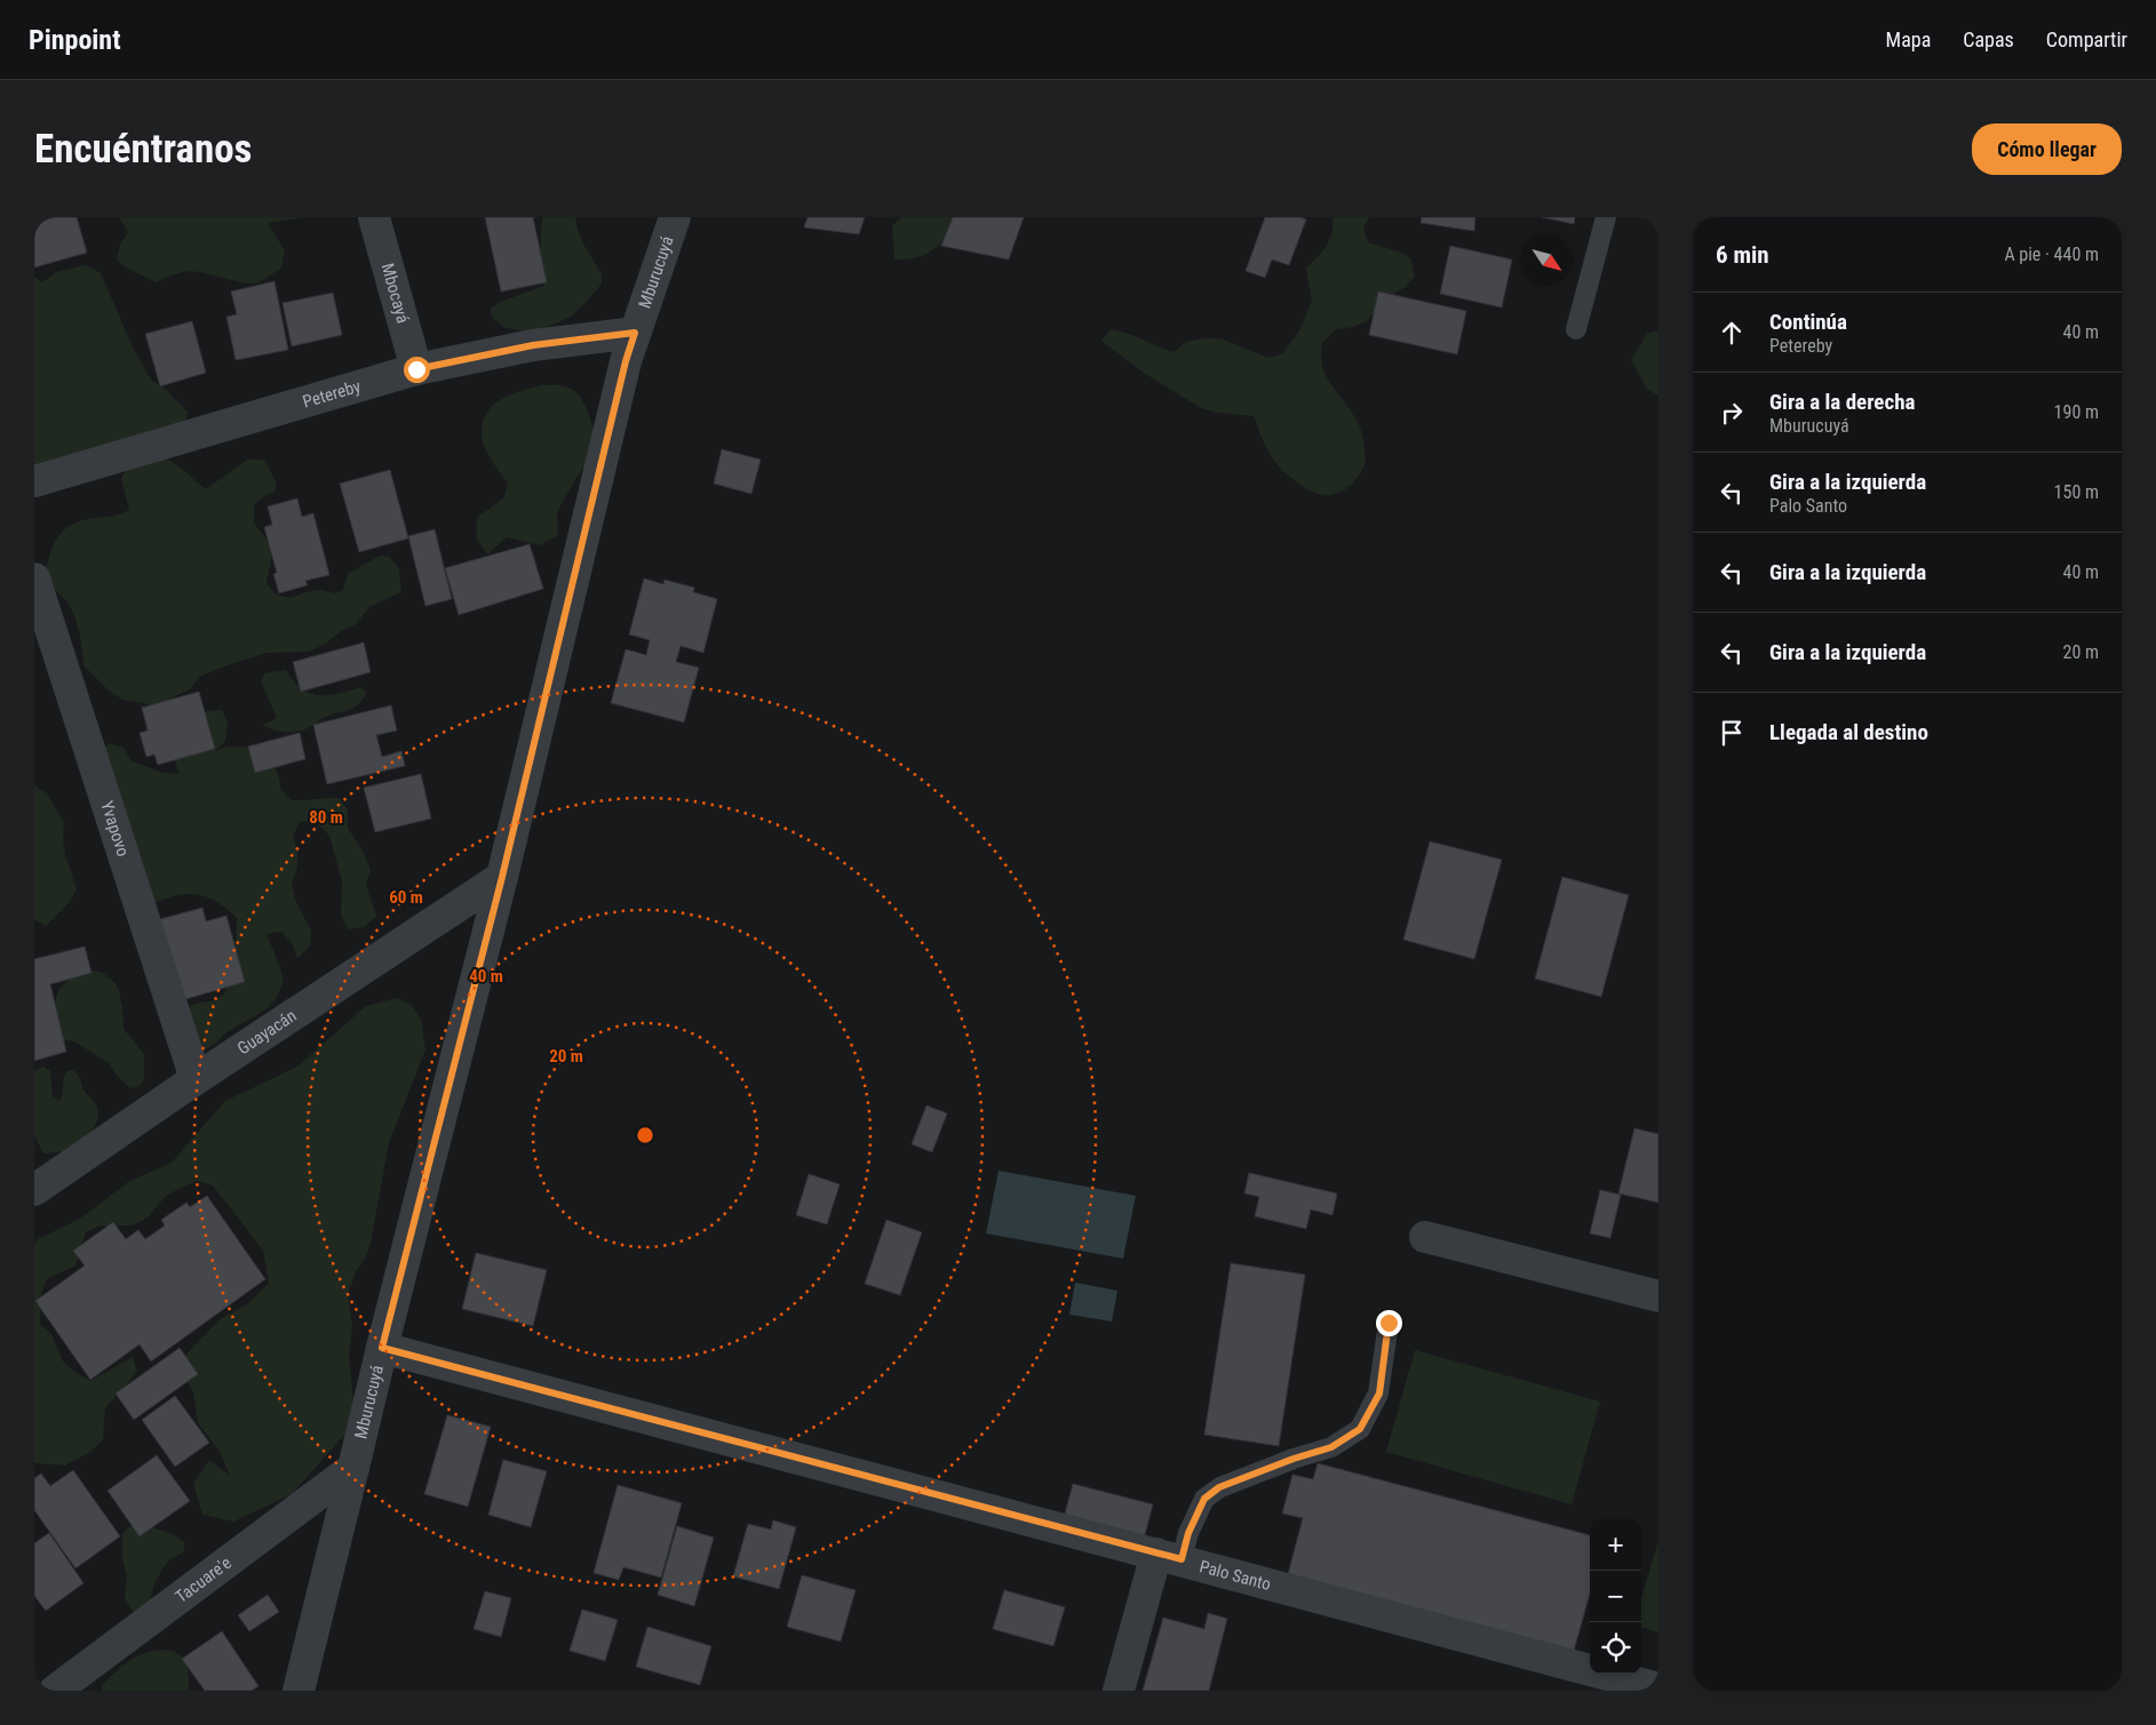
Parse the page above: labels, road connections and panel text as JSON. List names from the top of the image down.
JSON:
{
  "streets": {
    "street": [
      "Mburucuyá",
      "Mbocayá",
      "Petereby",
      "Yvapovo",
      "Guayacán",
      "Palo Santo",
      "Tacuare'e"
    ]
  },
  "crossings": [
    ["Mburucuyá", "Petereby"],
    ["Mburucuyá", "Guayacán"],
    ["Mburucuyá", "Palo Santo"],
    ["Mburucuyá", "Tacuare'e"],
    ["Mbocayá", "Petereby"],
    ["Yvapovo", "Guayacán"]
  ],
  "north": "bottom right",
  "page": {
    "header": "Pinpoint",
    "nav": ["Mapa", "Capas", "Compartir"],
    "buttons": "Cómo llegar",
    "title": "Encuéntranos",
    "heading": ["6 min", "A pie · 440 m"],
    "list": [
      ["Continúa", "Petereby", "40 m"],
      ["Gira a la derecha", "Mburucuyá", "190 m"],
      ["Gira a la izquierda", "Palo Santo", "150 m"],
      ["Gira a la izquierda", "40 m"],
      ["Gira a la izquierda", "20 m"],
      "Llegada al destino"
    ],
    "map_buttons": ["+", "−"]
  },
  "rings": [
    "80 m",
    "60 m",
    "40 m",
    "20 m"
  ]
}
